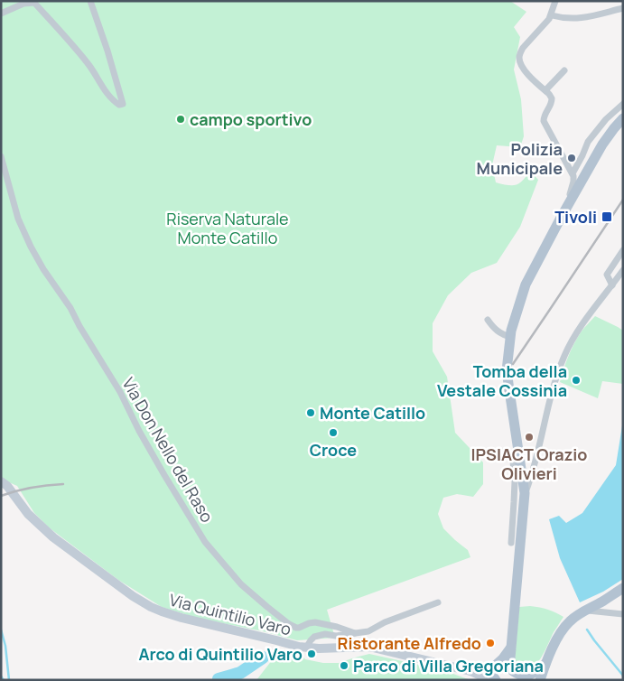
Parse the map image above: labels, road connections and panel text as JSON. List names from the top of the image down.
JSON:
{
  "streets": {
    "main road": ["Via Quintilio Varo"],
    "street": ["Via Don Nello del Raso"]
  },
  "parks": ["Riserva Naturale Monte Catillo"],
  "places": {
    "other": [
      "campo sportivo",
      "Polizia Municipale",
      "Tomba della Vestale Cossinia",
      "Monte Catillo",
      "Croce",
      "IPSIACT Orazio Olivieri",
      "Ristorante Alfredo",
      "Arco di Quintilio Varo",
      "Parco di Villa Gregoriana"
    ],
    "transit": ["Tivoli"]
  }
}
